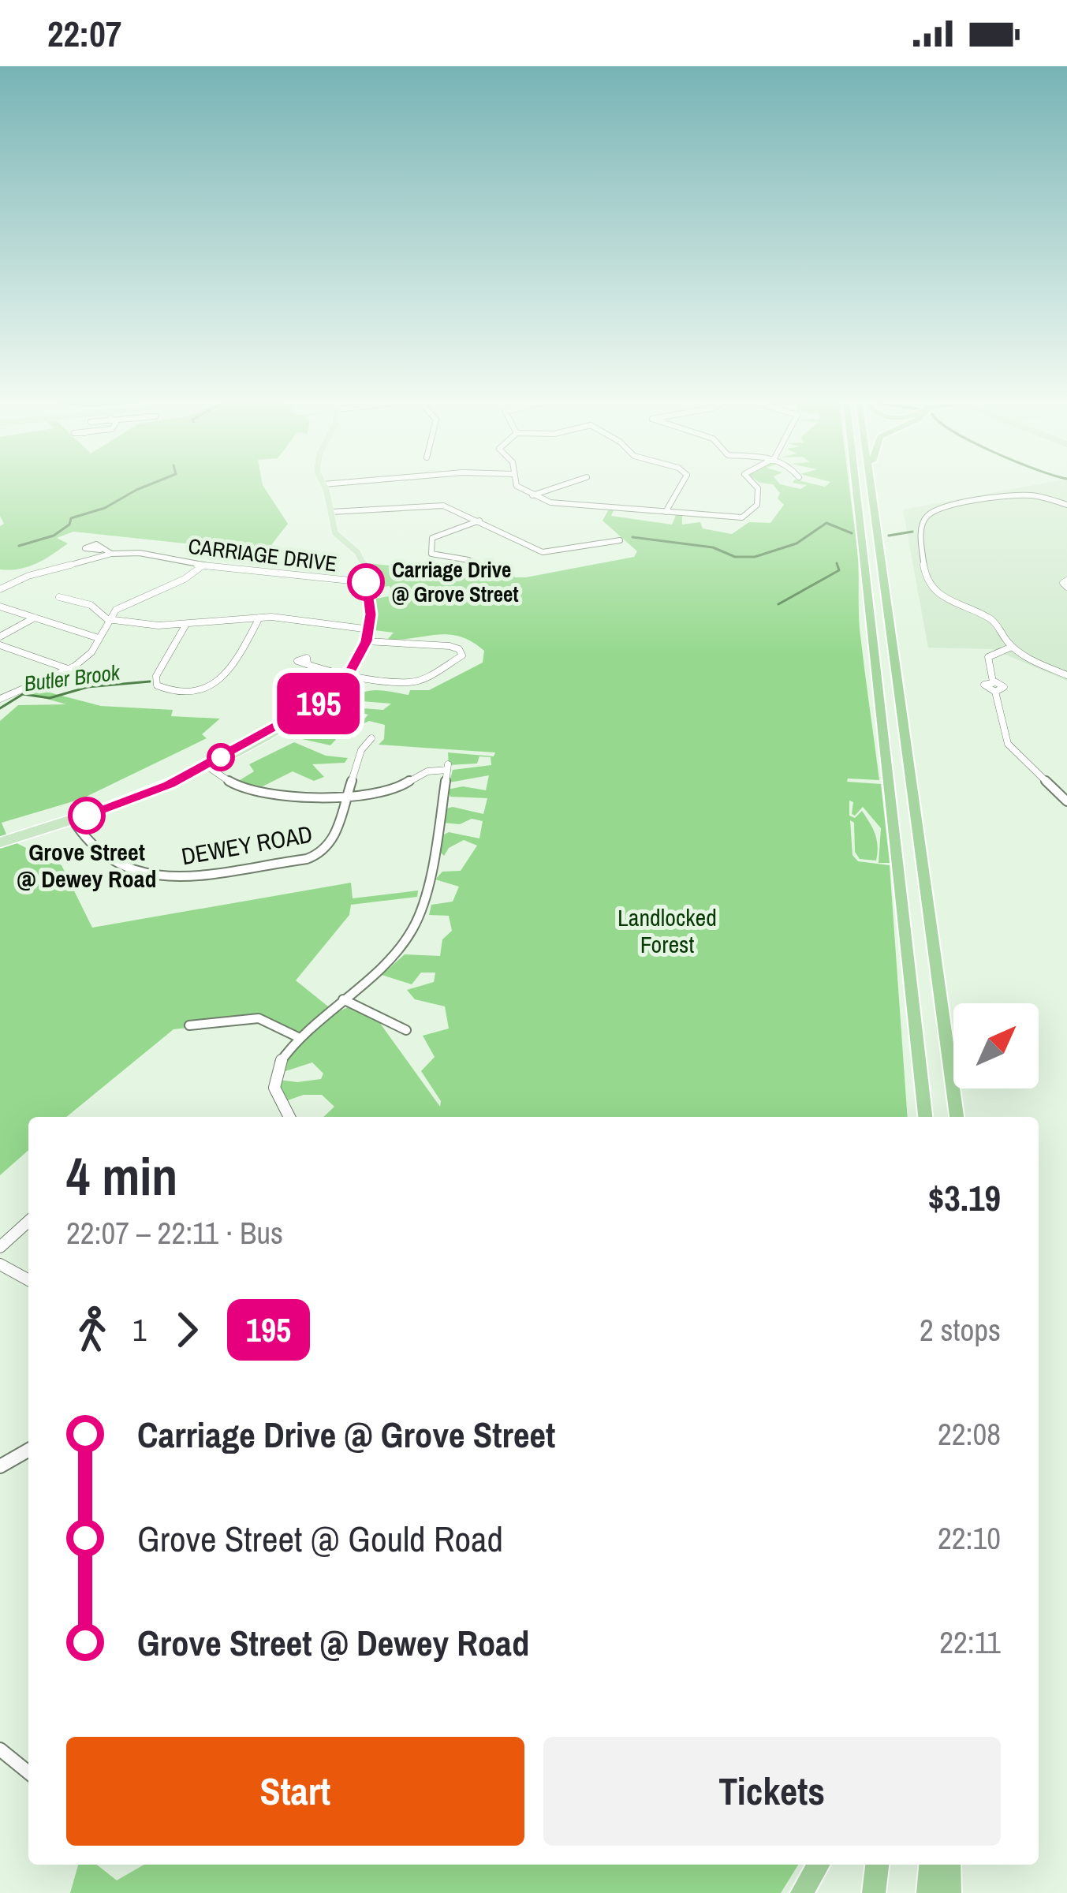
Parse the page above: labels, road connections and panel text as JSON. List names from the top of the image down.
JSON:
{
  "streets": {
    "street": ["CARRIAGE DRIVE", "DEWEY ROAD"]
  },
  "water": ["Butler Brook"],
  "parks": ["Landlocked Forest"],
  "places": ["Carriage Drive @ Grove Street", "Grove Street @ Dewey Road"],
  "lines": ["bus line 195"],
  "north": "top right",
  "page": {
    "status": "22:07",
    "on_map": "195",
    "heading": ["4 min", "22:07 – 22:11 · Bus", "$3.19"],
    "legs": ["1", "195", "2 stops"],
    "list": [
      {
        "name": "Carriage Drive @ Grove Street",
        "value": "22:08"
      },
      {
        "name": "Grove Street @ Gould Road",
        "value": "22:10"
      },
      {
        "name": "Grove Street @ Dewey Road",
        "value": "22:11"
      }
    ],
    "buttons": ["Start", "Tickets"]
  }
}
